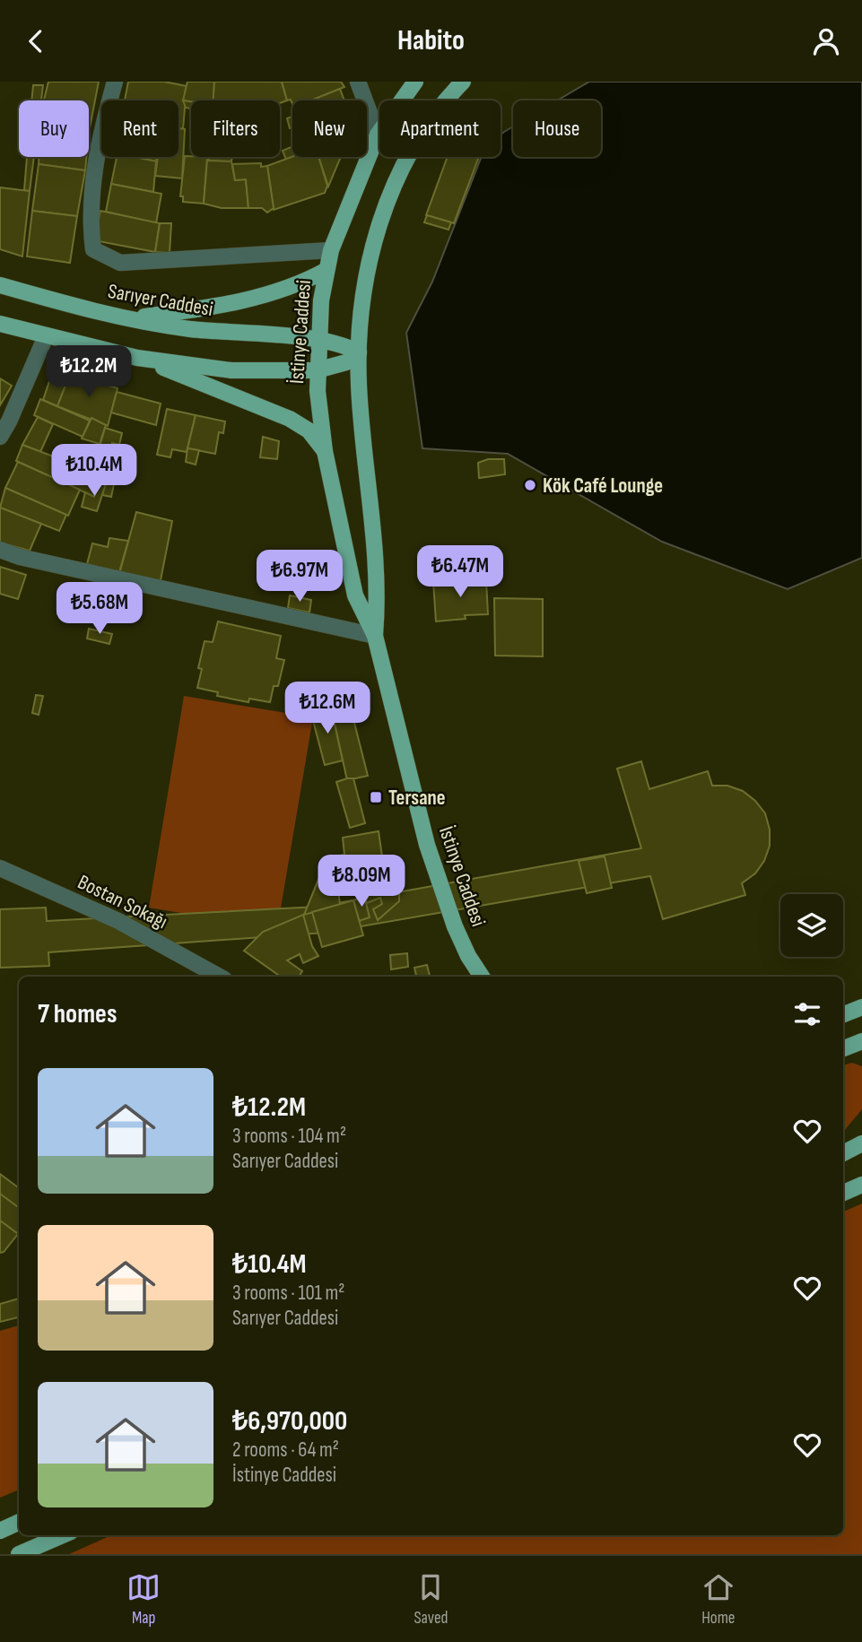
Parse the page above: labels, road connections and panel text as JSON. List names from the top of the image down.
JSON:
{
  "streets": {
    "main road": ["Sarıyer Caddesi", "İstinye Caddesi"],
    "street": ["Bostan Sokağı"]
  },
  "crossings": [
    ["Sarıyer Caddesi", "İstinye Caddesi"]
  ],
  "places": {
    "other": ["Kök Café Lounge"],
    "transit": ["Tersane"]
  },
  "page": {
    "header": "Habito",
    "chip": [
      "Buy",
      "Rent",
      "Filters",
      "New",
      "Apartment",
      "House"
    ],
    "price": [
      "₺12.2M",
      "₺10.4M",
      "₺6.47M",
      "₺6.97M",
      "₺5.68M",
      "₺12.6M",
      "₺8.09M"
    ],
    "heading": "7 homes",
    "list": [
      {
        "name": "₺12.2M",
        "note": "3 rooms · 104 m² · Sarıyer Caddesi"
      },
      {
        "name": "₺10.4M",
        "note": "3 rooms · 101 m² · Sarıyer Caddesi"
      },
      {
        "name": "₺6,970,000",
        "note": "2 rooms · 64 m² · İstinye Caddesi"
      }
    ],
    "tabs": ["Map", "Saved", "Home"]
  }
}
